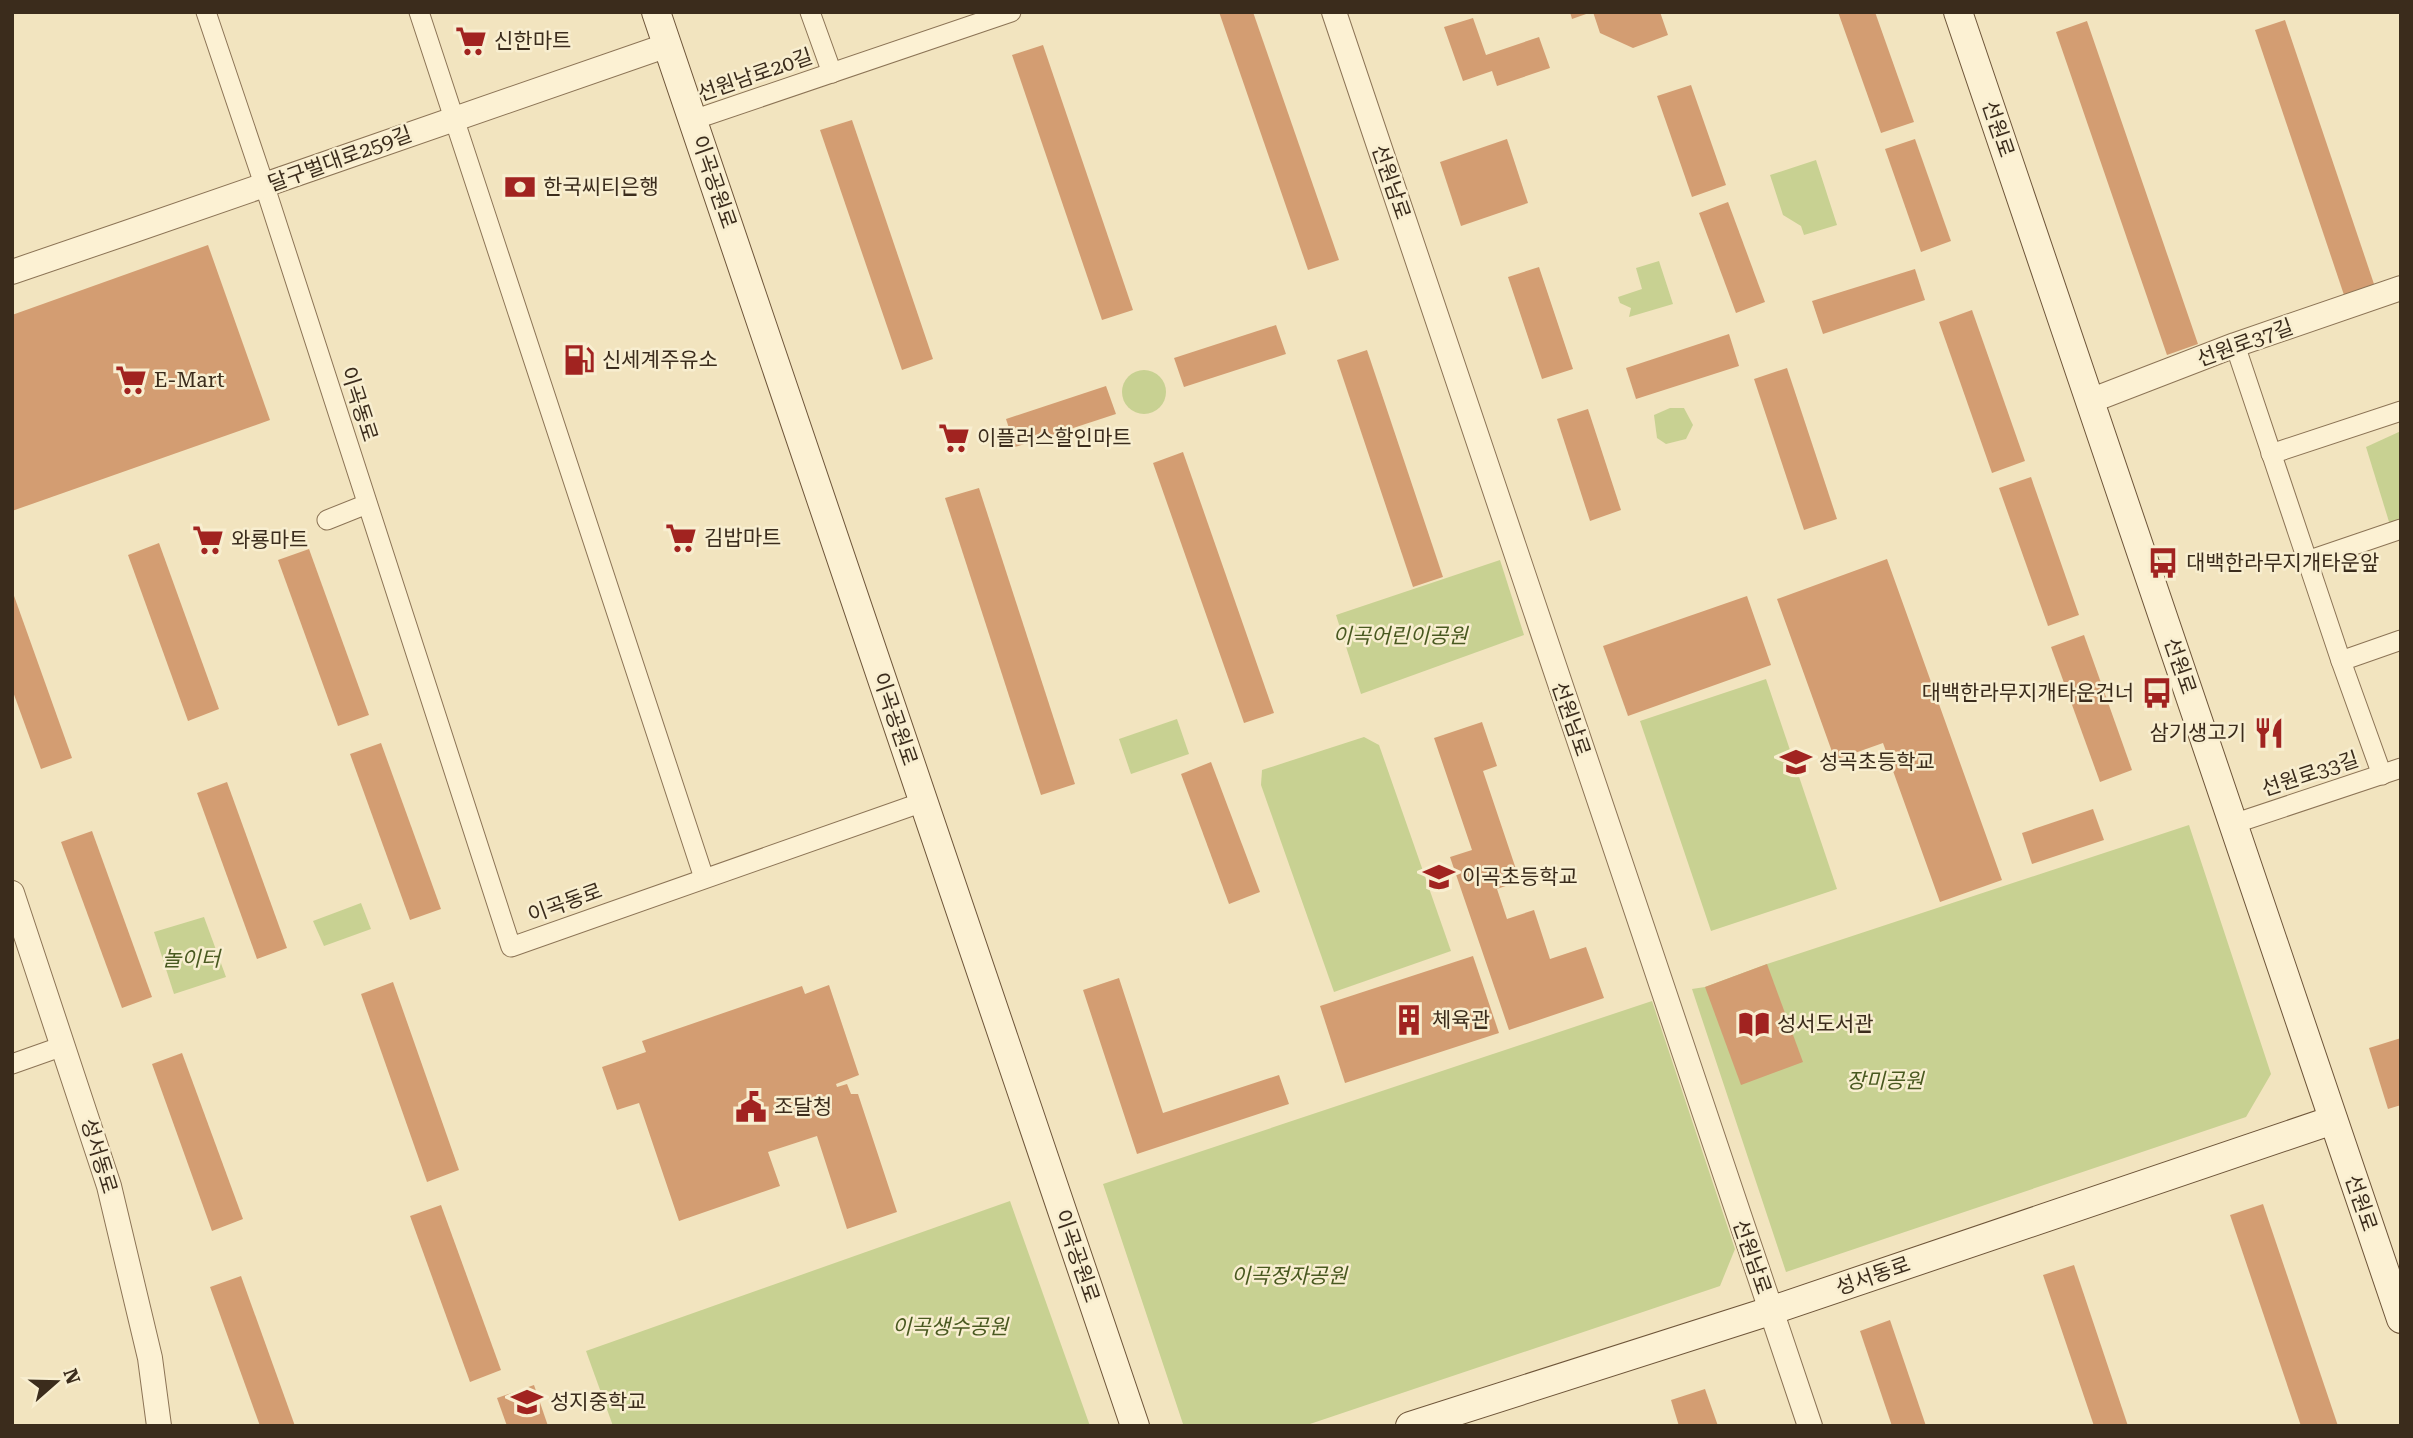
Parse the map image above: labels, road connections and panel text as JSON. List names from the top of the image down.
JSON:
{
  "streets": {
    "main road": ["선원로", "이곡공원로", "성서동로"],
    "street": [
      "선원남로20길",
      "달구벌대로259길",
      "선원남로",
      "선원로37길",
      "이곡동로",
      "선원로33길"
    ]
  },
  "crossings": [
    ["선원남로20길", "이곡공원로"],
    ["선원로", "선원로37길"],
    ["선원로", "선원로33길"],
    ["선원로", "성서동로"],
    ["달구벌대로259길", "이곡공원로"],
    ["달구벌대로259길", "이곡동로"],
    ["선원남로", "성서동로"]
  ],
  "parks": [
    "이곡어린이공원",
    "놀이터",
    "장미공원",
    "이곡정자공원",
    "이곡생수공원"
  ],
  "places": {
    "supermarket": [
      "신한마트",
      "E-Mart",
      "이플러스할인마트",
      "김밥마트",
      "와룡마트"
    ],
    "bank": ["한국씨티은행"],
    "fuel station": ["신세계주유소"],
    "bus stop": ["대백한라무지개타운앞", "대백한라무지개타운건너"],
    "restaurant": ["삼기생고기"],
    "school or university": ["성곡초등학교", "이곡초등학교", "성지중학교"],
    "building": ["체육관"],
    "library": ["성서도서관"],
    "public building": ["조달청"]
  },
  "north": "right"
}
